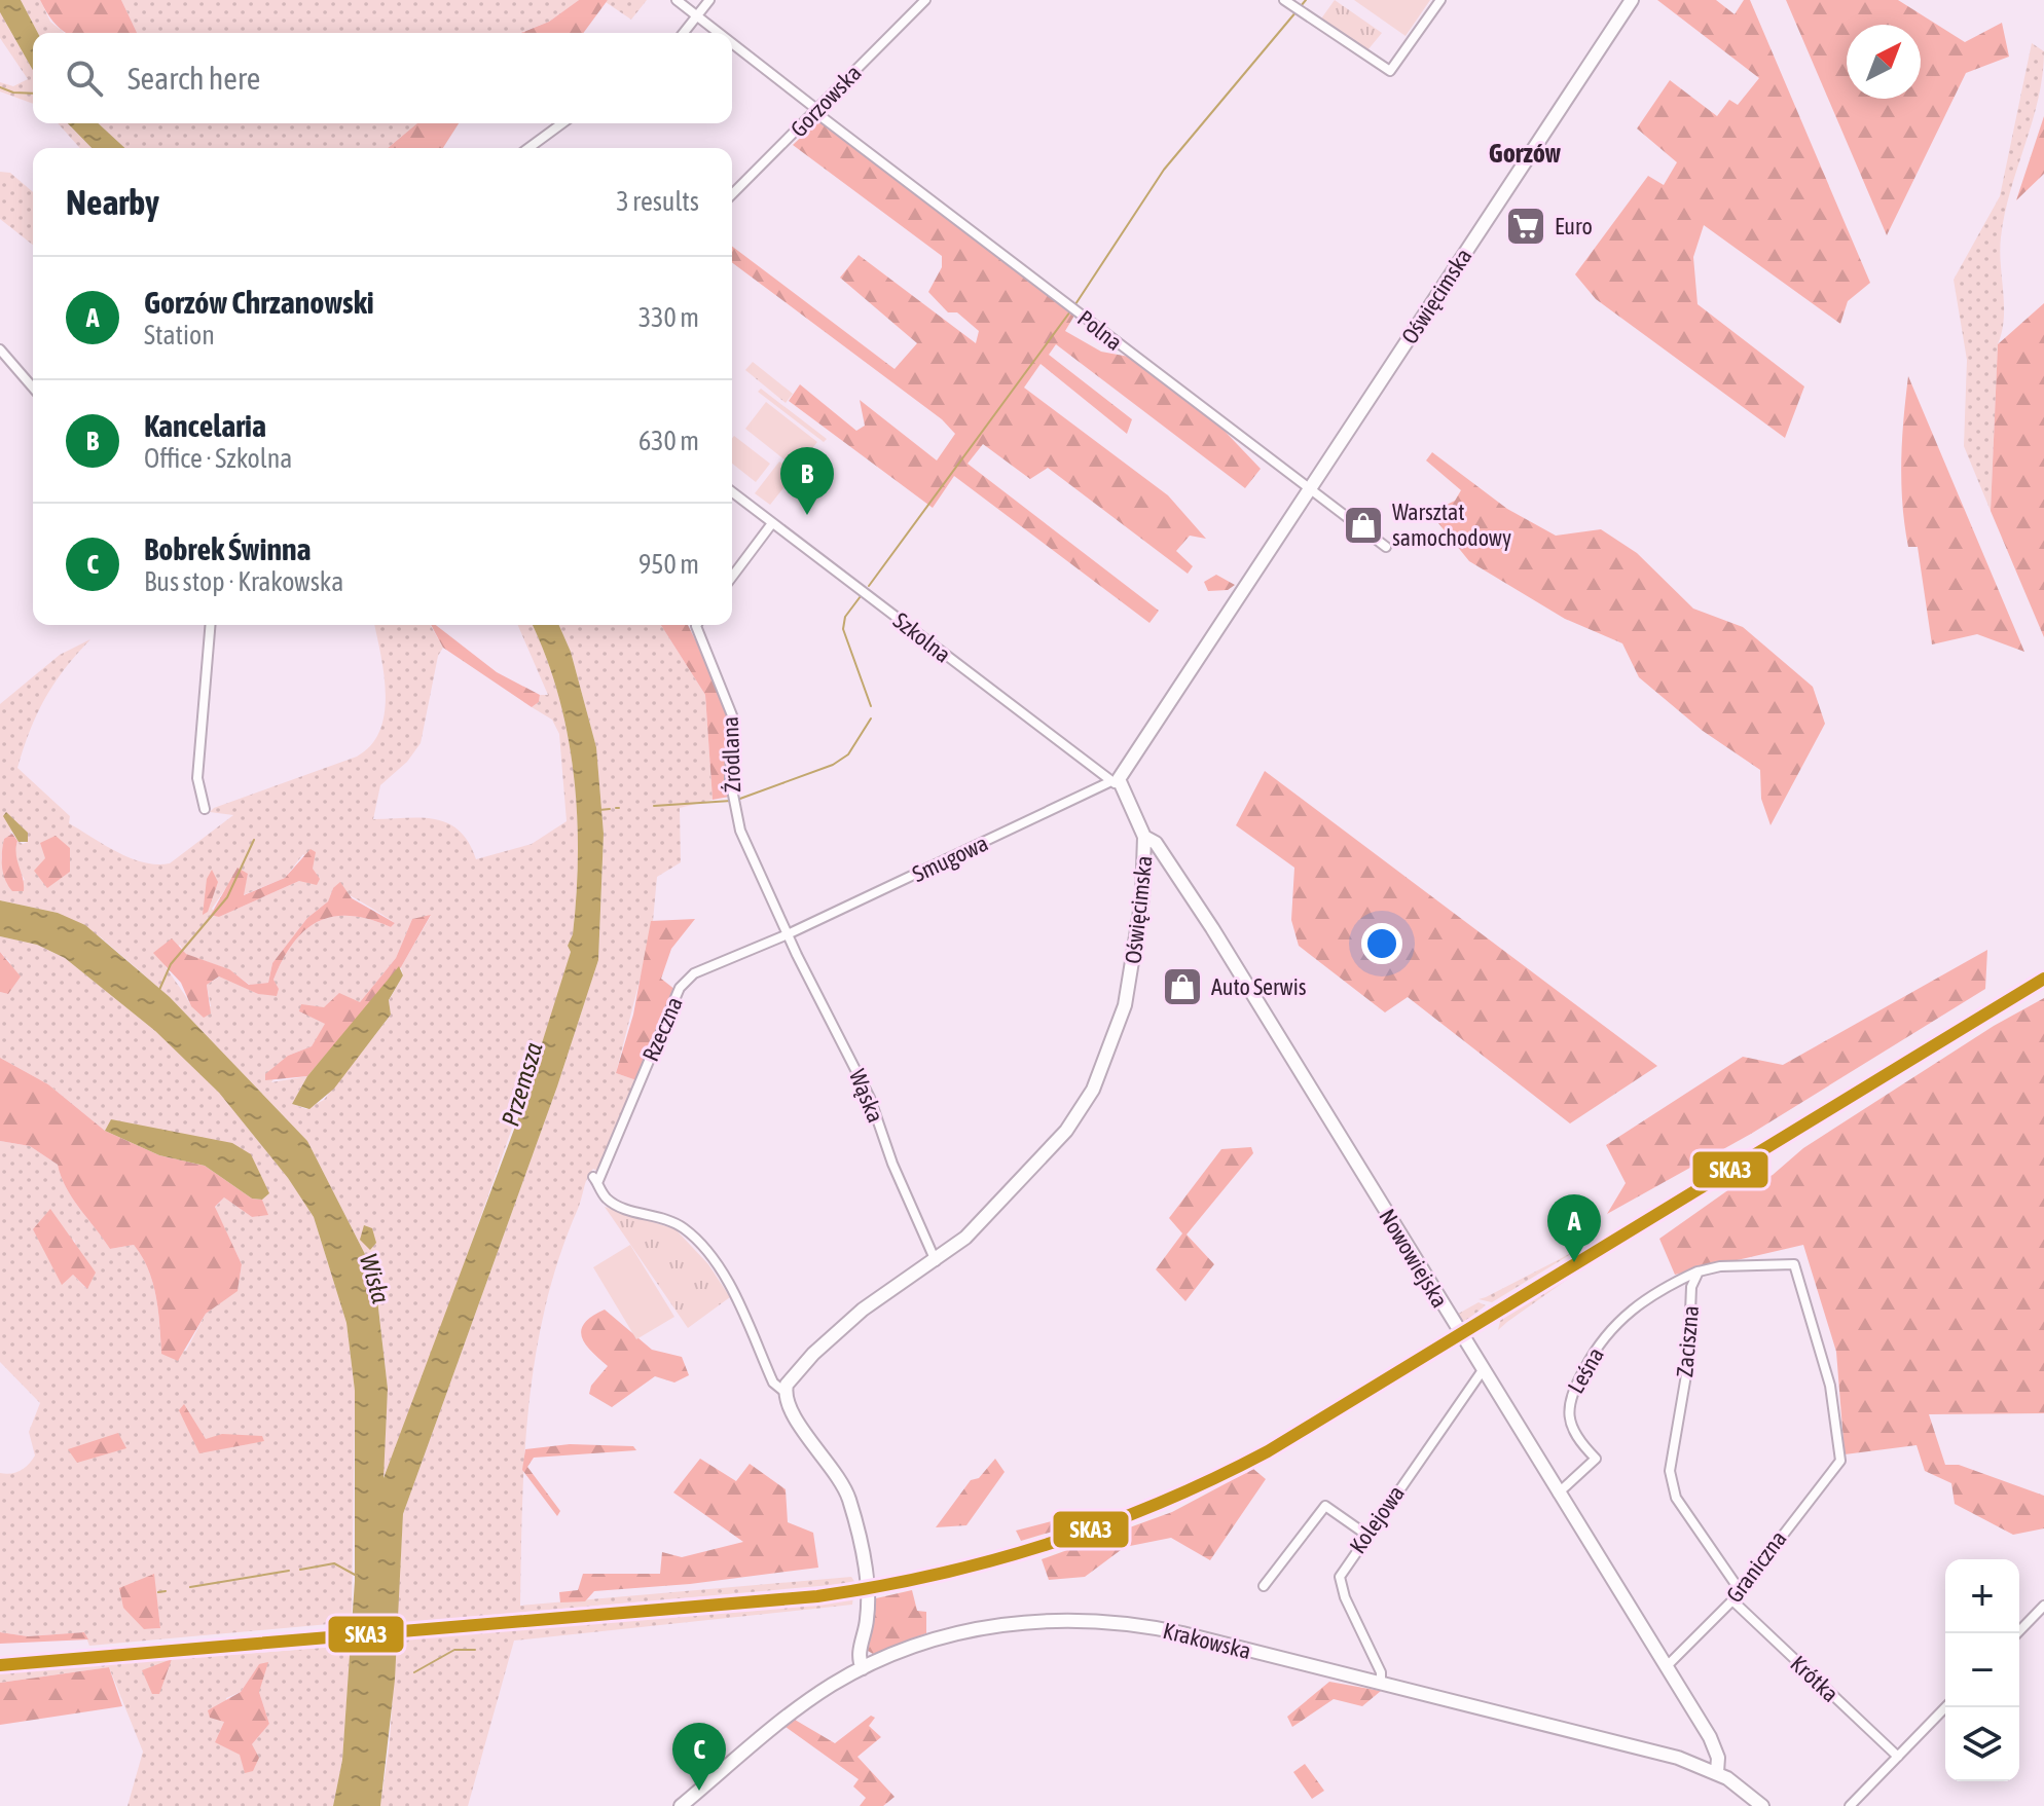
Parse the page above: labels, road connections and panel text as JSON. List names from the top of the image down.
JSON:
{
  "streets": {
    "street": [
      "Gorzowska",
      "Oświęcimska",
      "Polna",
      "Szkolna",
      "Źródlana",
      "Smugowa",
      "Rzeczna",
      "Wąska",
      "Nowowiejska",
      "Zaciszna",
      "Leśna",
      "Kolejowa",
      "Graniczna",
      "Krakowska",
      "Krótka"
    ]
  },
  "crossings": [
    ["Gorzowska", "Polna"],
    ["Oświęcimska", "Polna"],
    ["Oświęcimska", "Szkolna"],
    ["Oświęcimska", "Smugowa"],
    ["Oświęcimska", "Rzeczna"],
    ["Oświęcimska", "Wąska"],
    ["Oświęcimska", "Nowowiejska"],
    ["Szkolna", "Smugowa"],
    ["Źródlana", "Smugowa"],
    ["Źródlana", "Rzeczna"],
    ["Źródlana", "Wąska"],
    ["Smugowa", "Rzeczna"],
    ["Smugowa", "Wąska"],
    ["Rzeczna", "Wąska"],
    ["Nowowiejska", "Leśna"],
    ["Nowowiejska", "Kolejowa"],
    ["Nowowiejska", "Graniczna"],
    ["Nowowiejska", "Krakowska"],
    ["Zaciszna", "Leśna"],
    ["Zaciszna", "Graniczna"],
    ["Leśna", "Graniczna"],
    ["Kolejowa", "Krakowska"],
    ["Graniczna", "Krótka"]
  ],
  "districts": ["Gorzów"],
  "water": ["Przemsza", "Wisła"],
  "places": {
    "supermarket": ["Euro"],
    "shop": ["Warsztat samochodowy", "Auto Serwis"]
  },
  "lines": ["transit line SKA3"],
  "north": "top right",
  "page": {
    "search": "Search here",
    "heading": ["Nearby", "3 results"],
    "list": [
      {
        "mark": "A",
        "name": "Gorzów Chrzanowski",
        "note": "Station",
        "value": "330 m"
      },
      {
        "mark": "B",
        "name": "Kancelaria",
        "note": "Office · Szkolna",
        "value": "630 m"
      },
      {
        "mark": "C",
        "name": "Bobrek Świnna",
        "note": "Bus stop · Krakowska",
        "value": "950 m"
      }
    ],
    "pins": ["B", "A", "C"],
    "map_buttons": ["+", "−"]
  }
}
